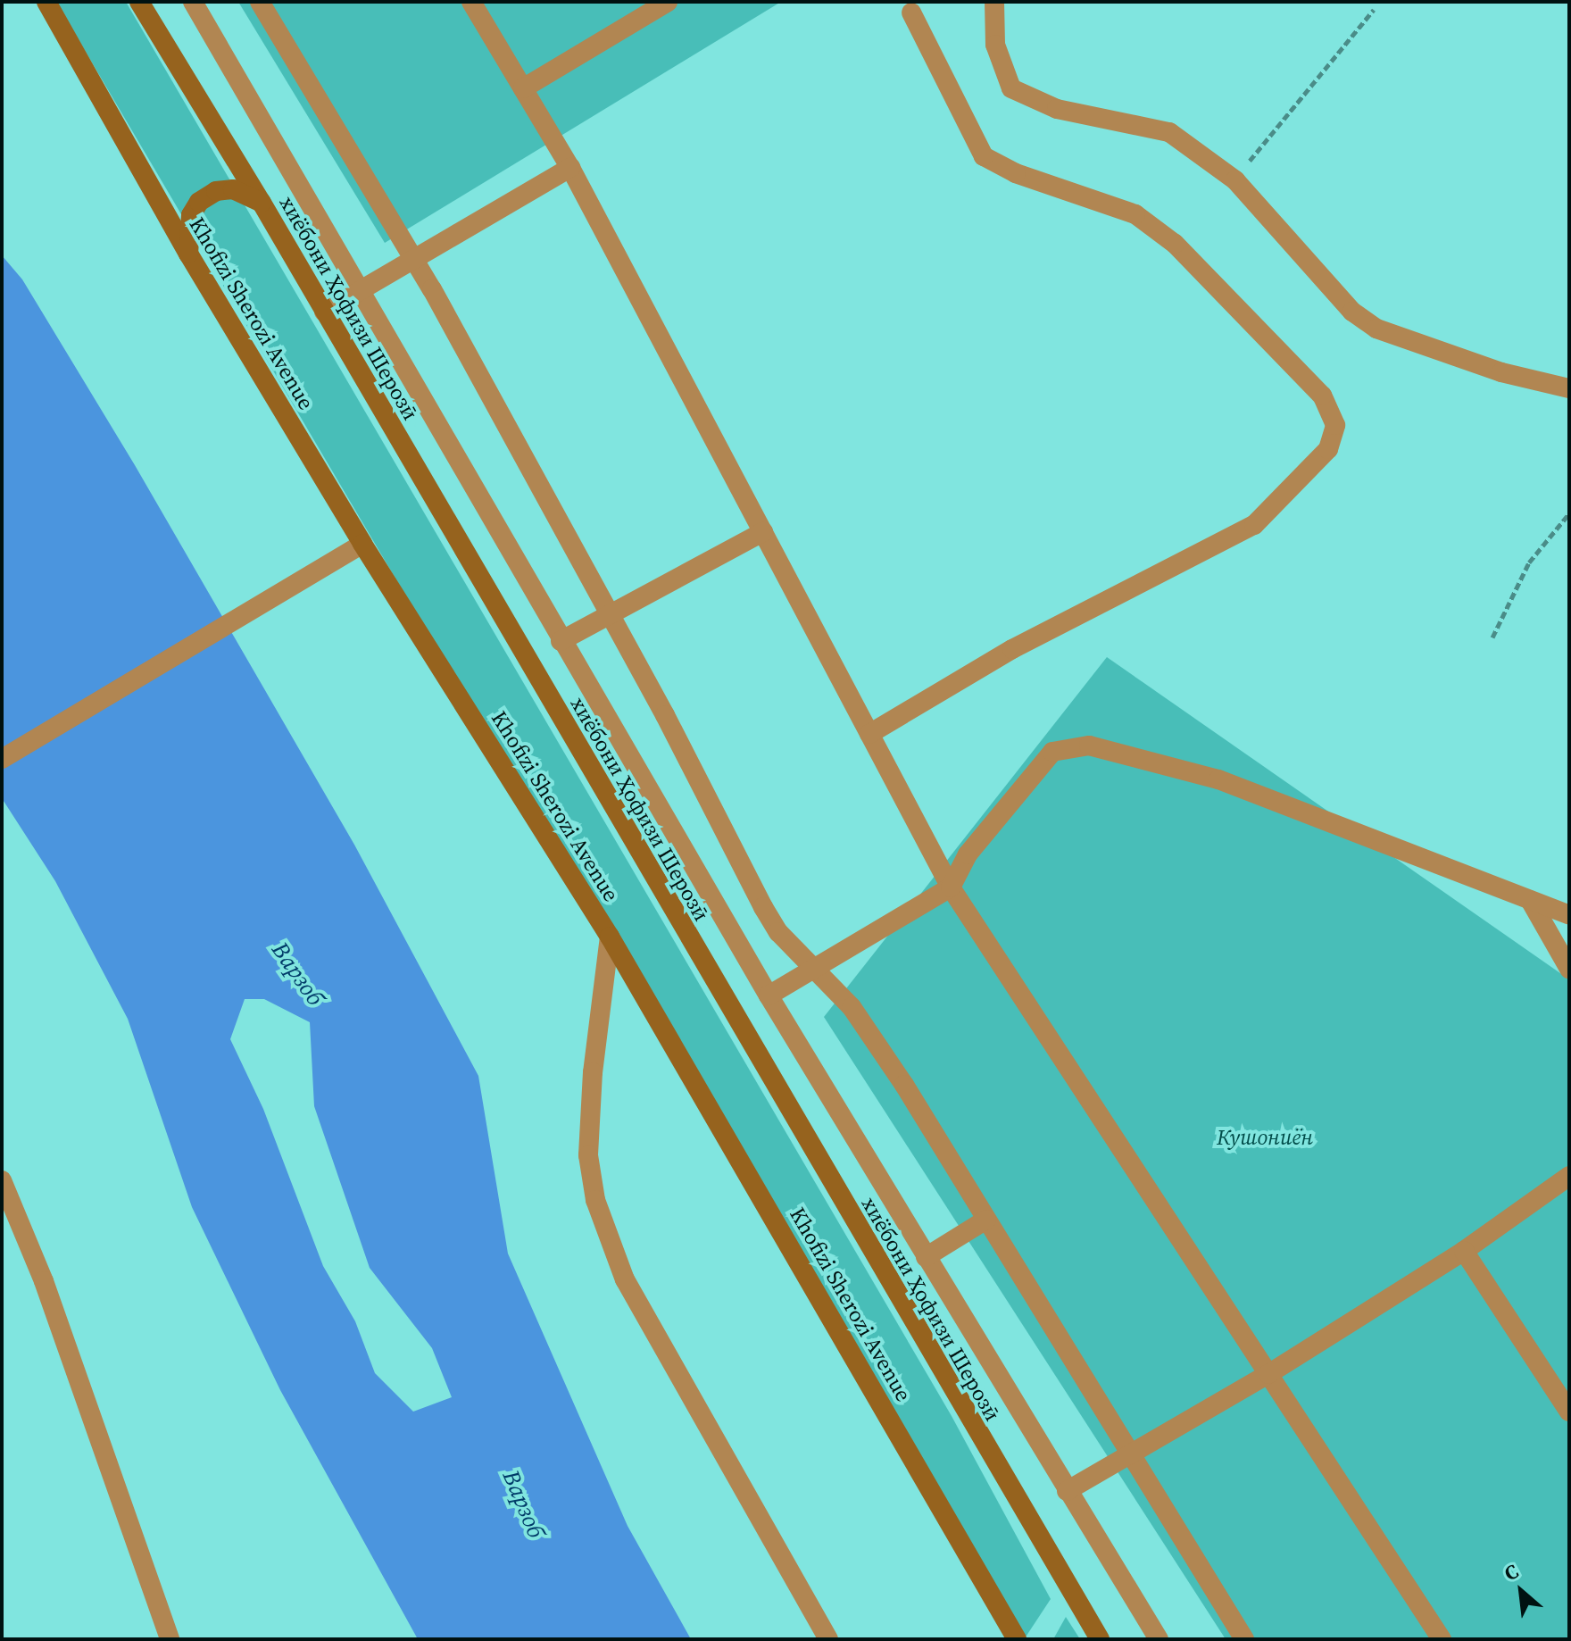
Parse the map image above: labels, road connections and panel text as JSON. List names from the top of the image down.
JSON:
{
  "streets": {
    "main road": ["хиёбони Ҳофизи Шерозӣ", "Khofizi Sherozi Avenue"]
  },
  "water": ["Варзоб"],
  "parks": ["Кушониён"],
  "north": "top left"
}
